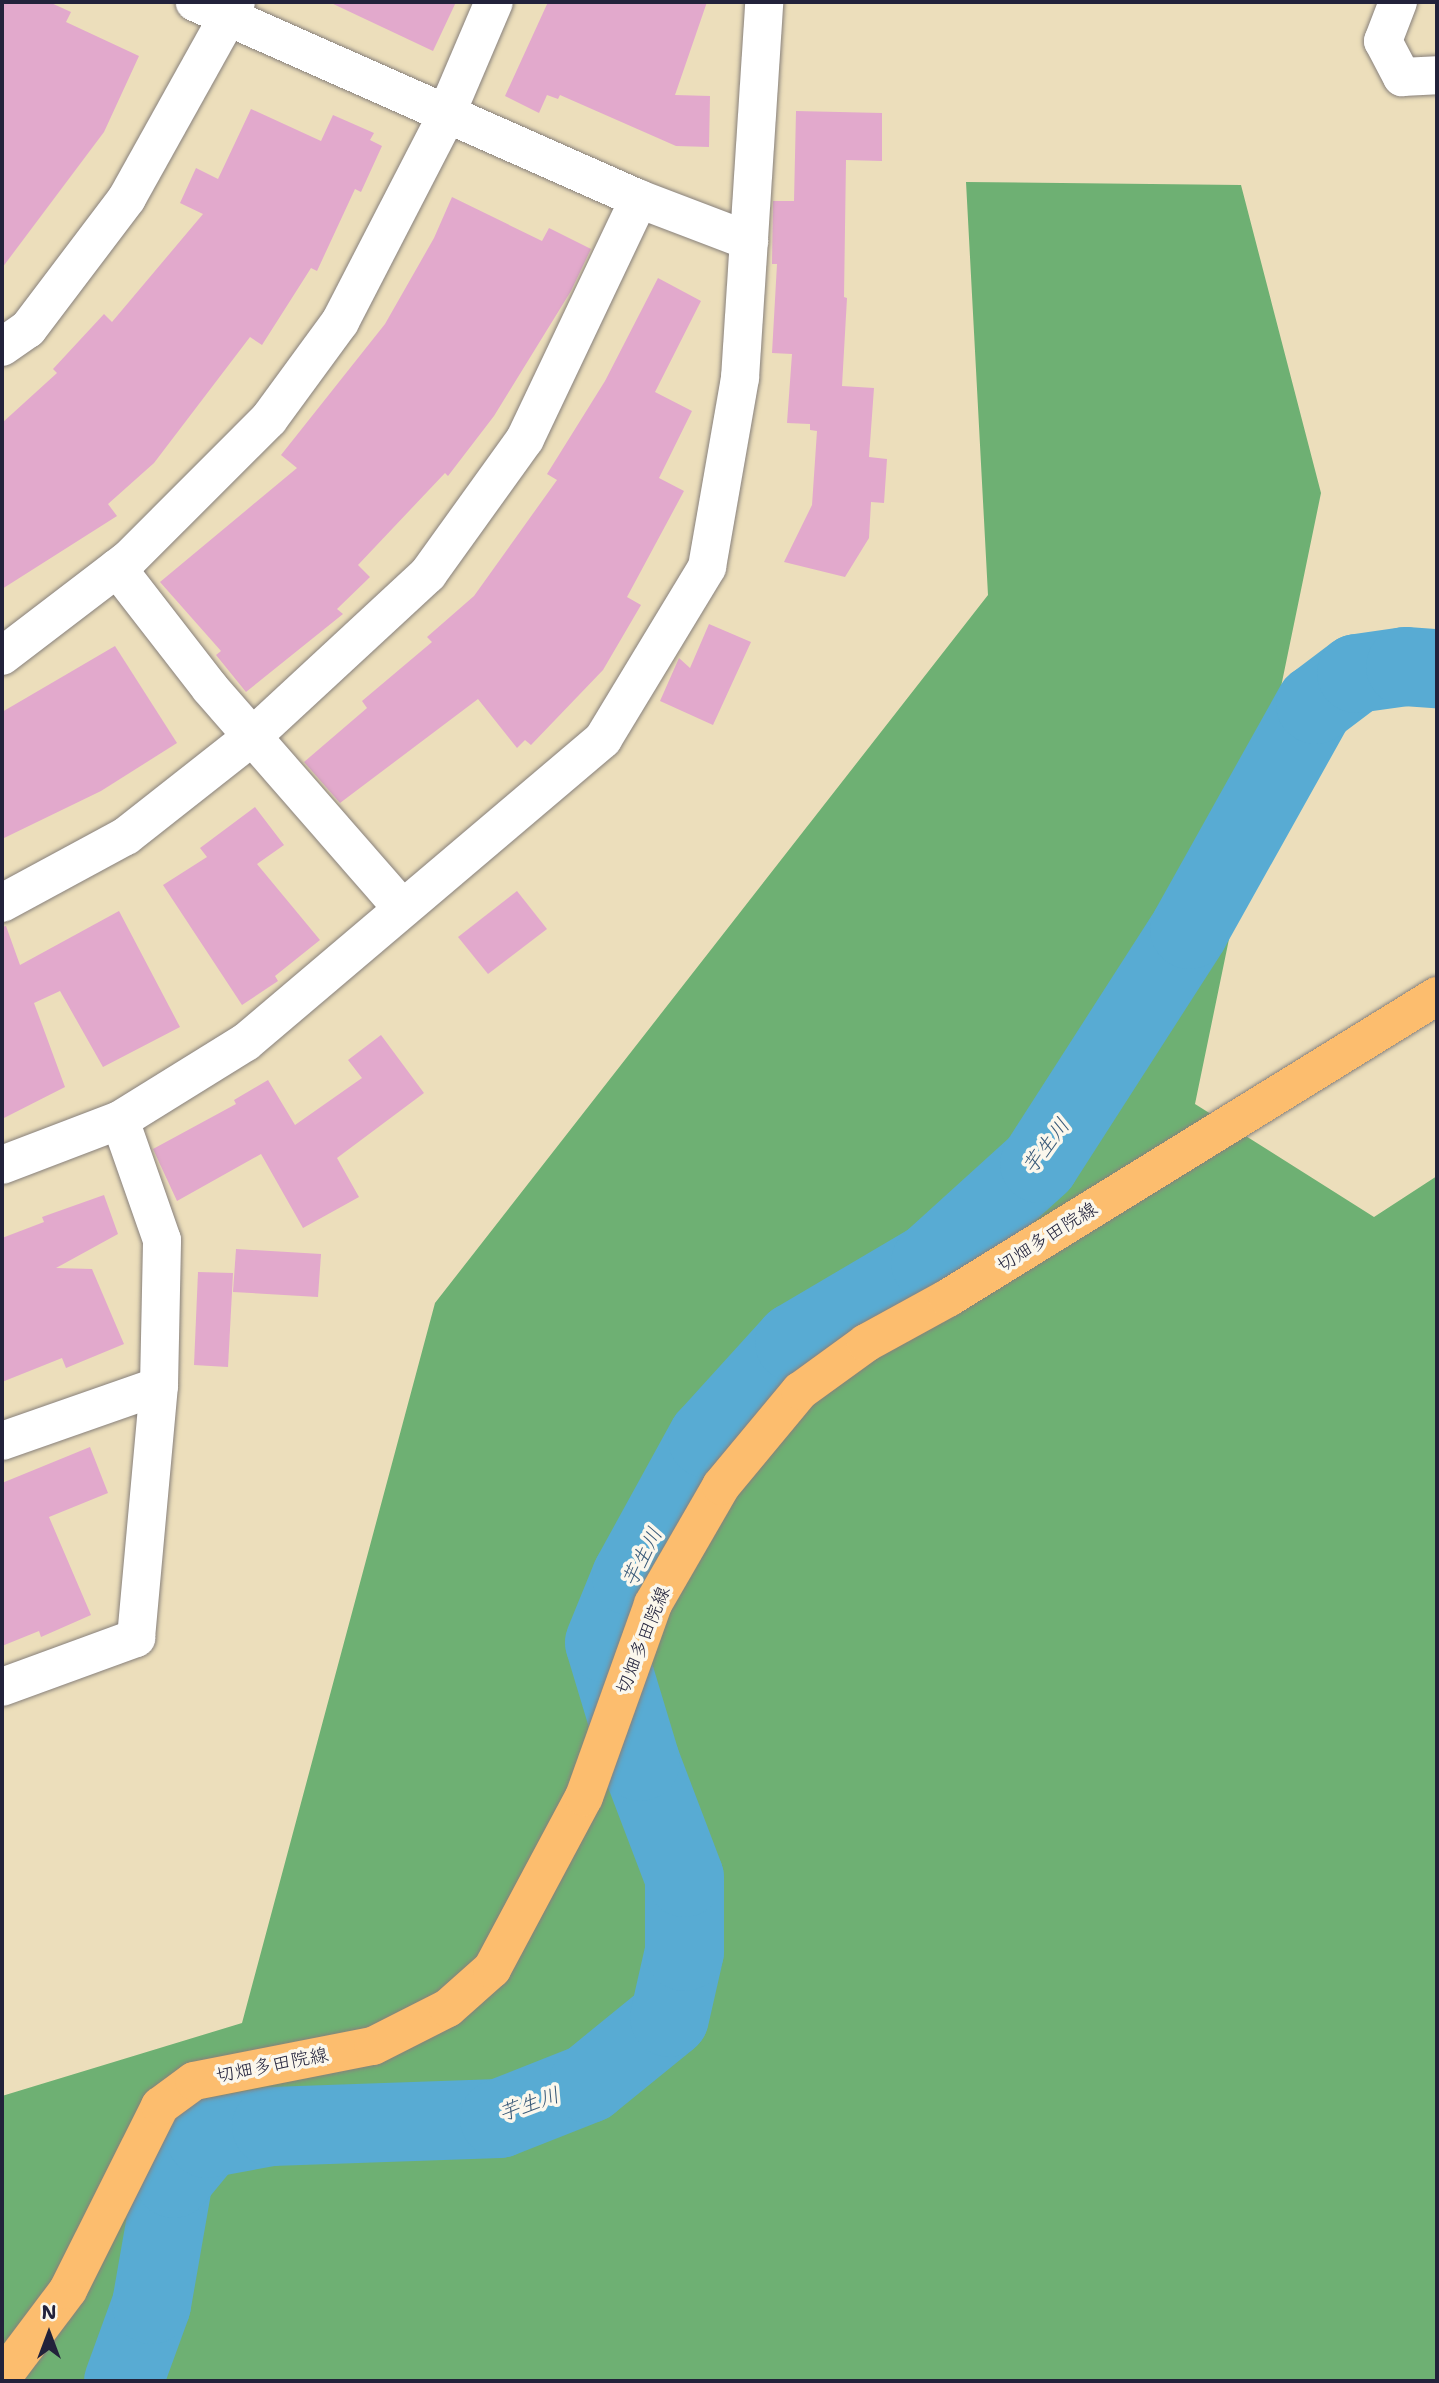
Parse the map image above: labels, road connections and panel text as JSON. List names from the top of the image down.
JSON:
{
  "streets": {
    "main road": ["切畑多田院線"]
  },
  "water": ["芋生川"],
  "north": "top"
}
